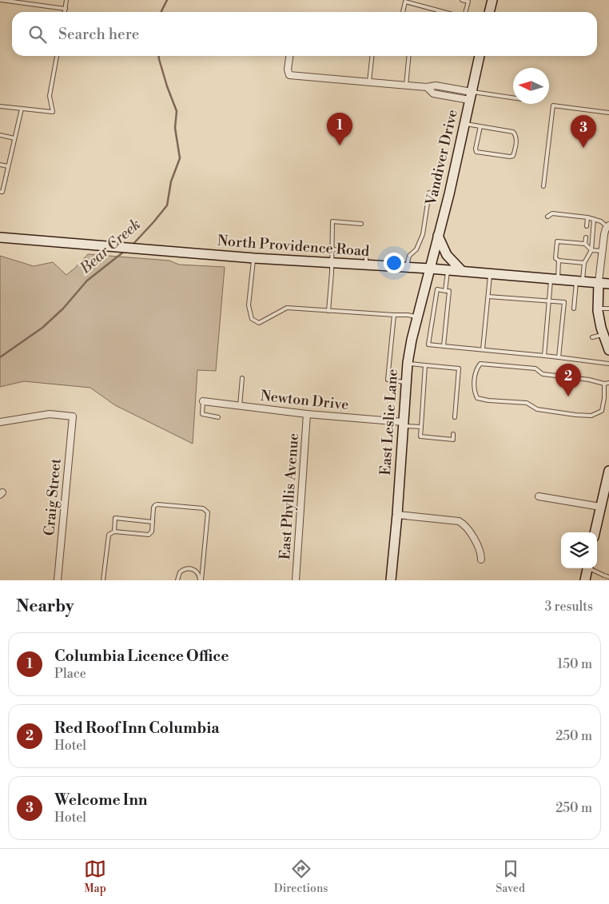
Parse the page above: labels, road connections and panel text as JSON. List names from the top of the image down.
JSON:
{
  "streets": {
    "street": [
      "Vandiver Drive",
      "North Providence Road",
      "Newton Drive",
      "East Leslie Lane",
      "East Phyllis Avenue",
      "Craig Street"
    ]
  },
  "crossings": [
    ["Vandiver Drive", "North Providence Road"],
    ["Vandiver Drive", "East Leslie Lane"],
    ["North Providence Road", "East Leslie Lane"],
    ["Newton Drive", "East Leslie Lane"],
    ["Newton Drive", "East Phyllis Avenue"]
  ],
  "water": ["Bear Creek"],
  "north": "left",
  "page": {
    "search": "Search here",
    "pins": ["1", "3", "2"],
    "heading": ["Nearby", "3 results"],
    "list": [
      {
        "mark": "1",
        "name": "Columbia Licence Office",
        "note": "Place",
        "value": "150 m"
      },
      {
        "mark": "2",
        "name": "Red Roof Inn Columbia",
        "note": "Hotel",
        "value": "250 m"
      },
      {
        "mark": "3",
        "name": "Welcome Inn",
        "note": "Hotel",
        "value": "250 m"
      }
    ],
    "nav": ["Map", "Directions", "Saved"]
  }
}
